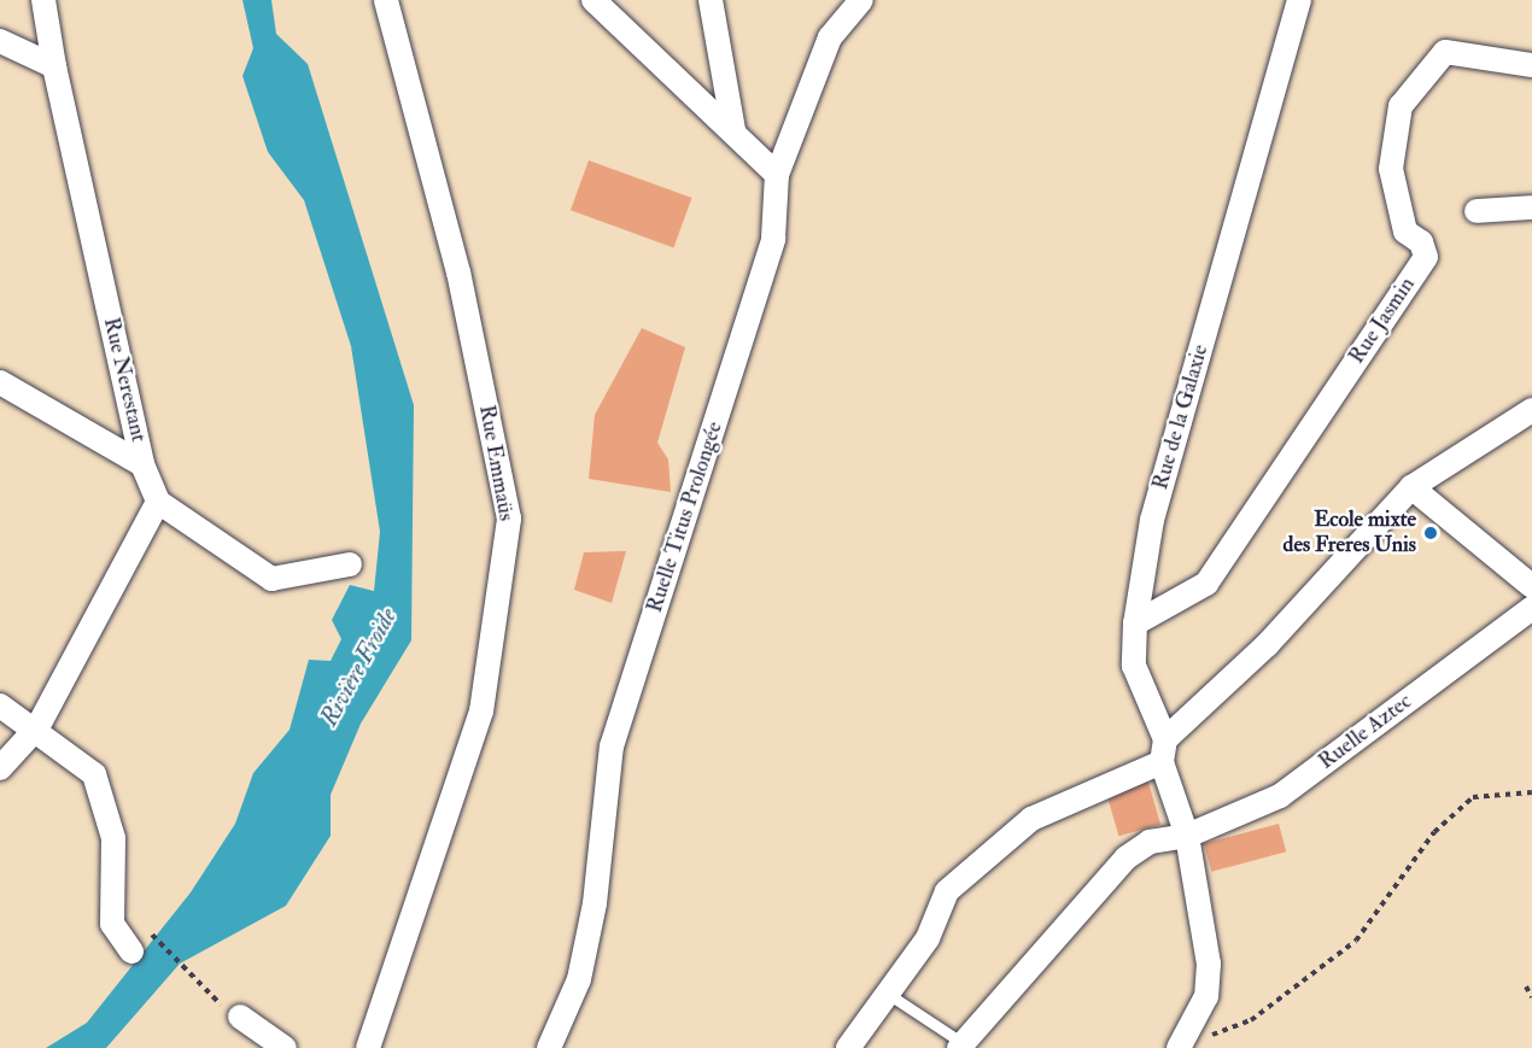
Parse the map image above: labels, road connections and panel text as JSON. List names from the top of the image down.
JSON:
{
  "streets": {
    "street": [
      "Rue Jasmin",
      "Rue Nerestant",
      "Rue de la Galaxie",
      "Rue Emmaüs",
      "Ruelle Titus Prolongée",
      "Ruelle Aztec"
    ]
  },
  "crossings": [
    ["Rue Jasmin", "Rue de la Galaxie"],
    ["Rue de la Galaxie", "Ruelle Aztec"]
  ],
  "water": ["Rivière Froide"],
  "places": ["Ecole mixte des Freres Unis"]
}
